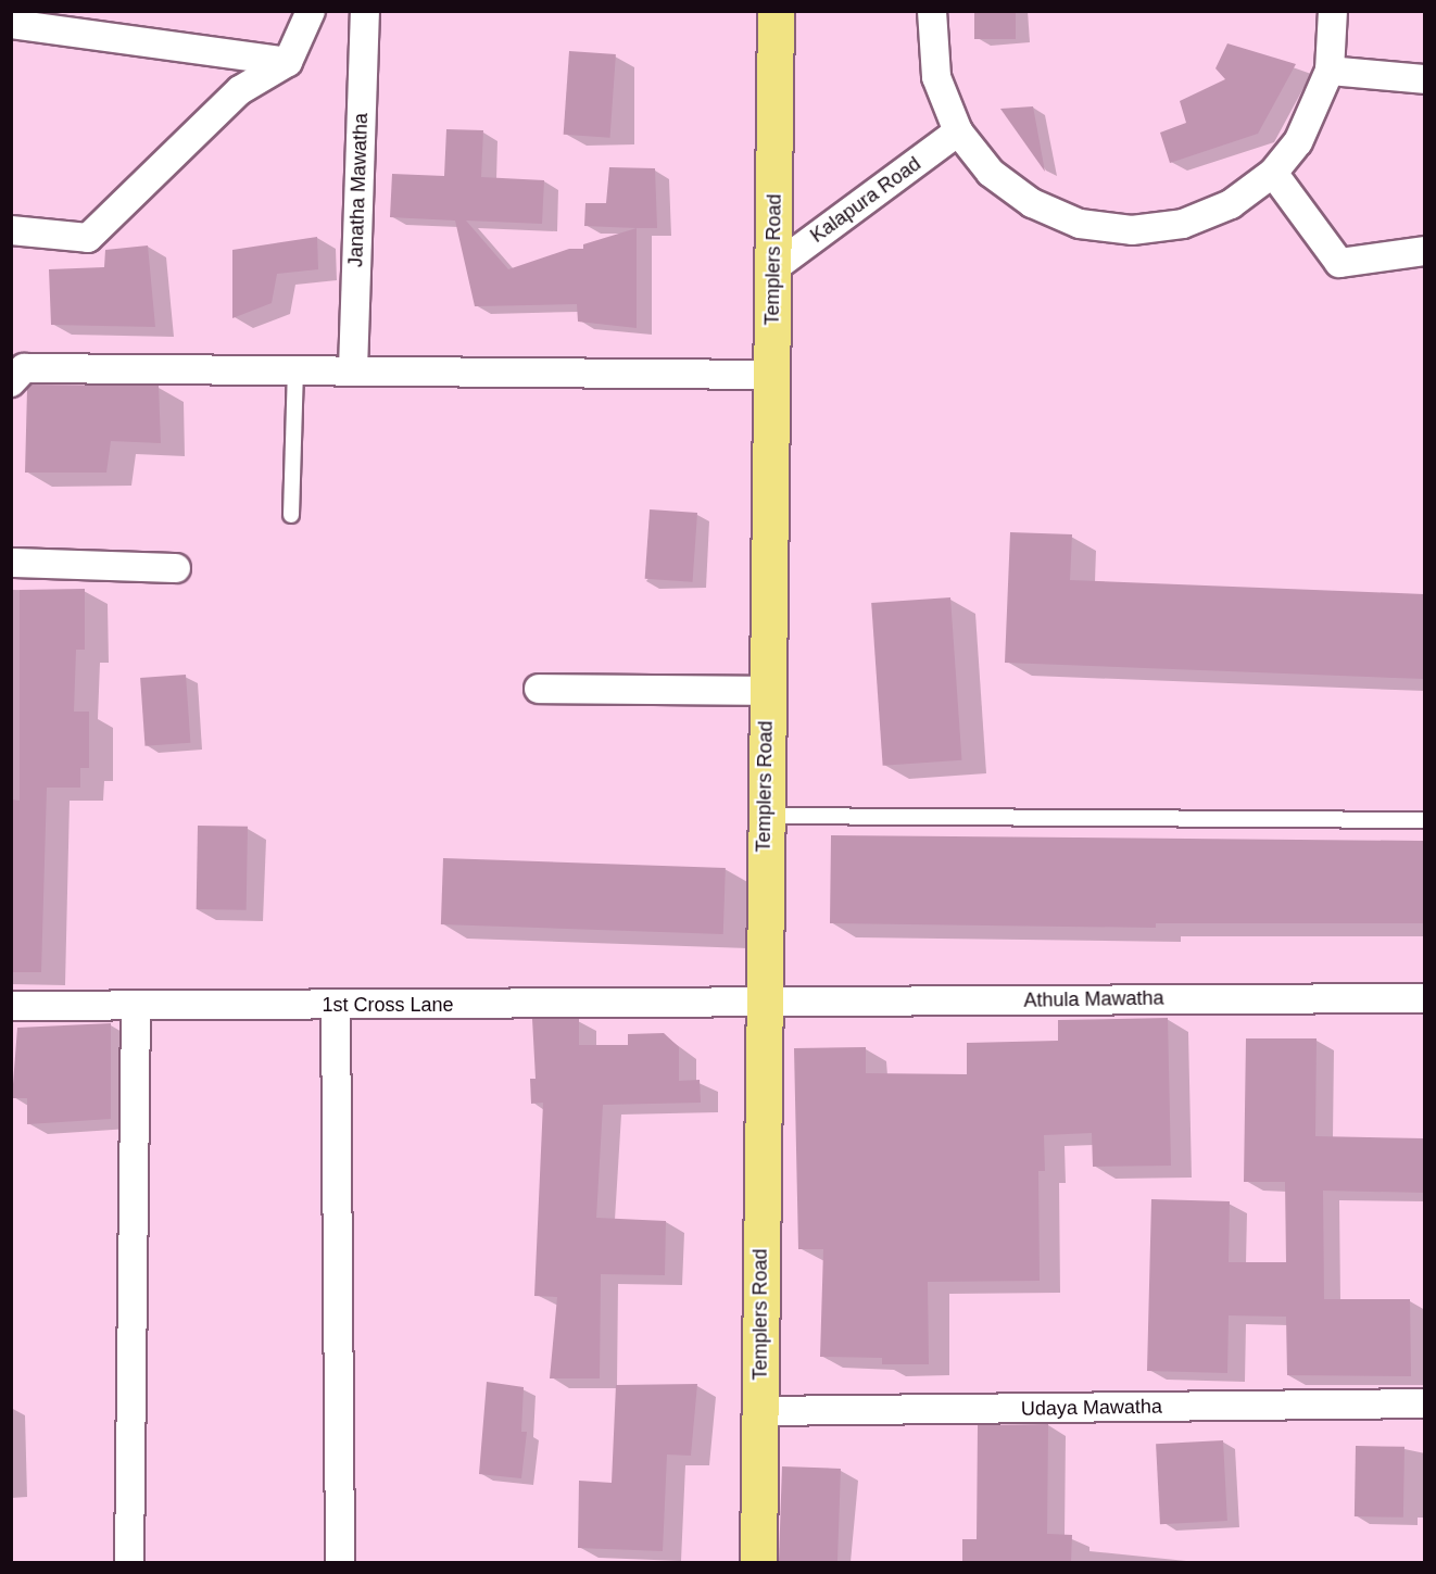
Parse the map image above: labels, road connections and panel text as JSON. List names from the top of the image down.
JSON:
{
  "streets": {
    "main road": ["Templers Road"],
    "street": [
      "Janatha Mawatha",
      "Kalapura Road",
      "Athula Mawatha",
      "1st Cross Lane",
      "Udaya Mawatha"
    ]
  },
  "crossings": [
    ["Kalapura Road", "Templers Road"],
    ["Templers Road", "Athula Mawatha"],
    ["Templers Road", "1st Cross Lane"],
    ["Templers Road", "Udaya Mawatha"],
    ["Athula Mawatha", "1st Cross Lane"]
  ]
}
